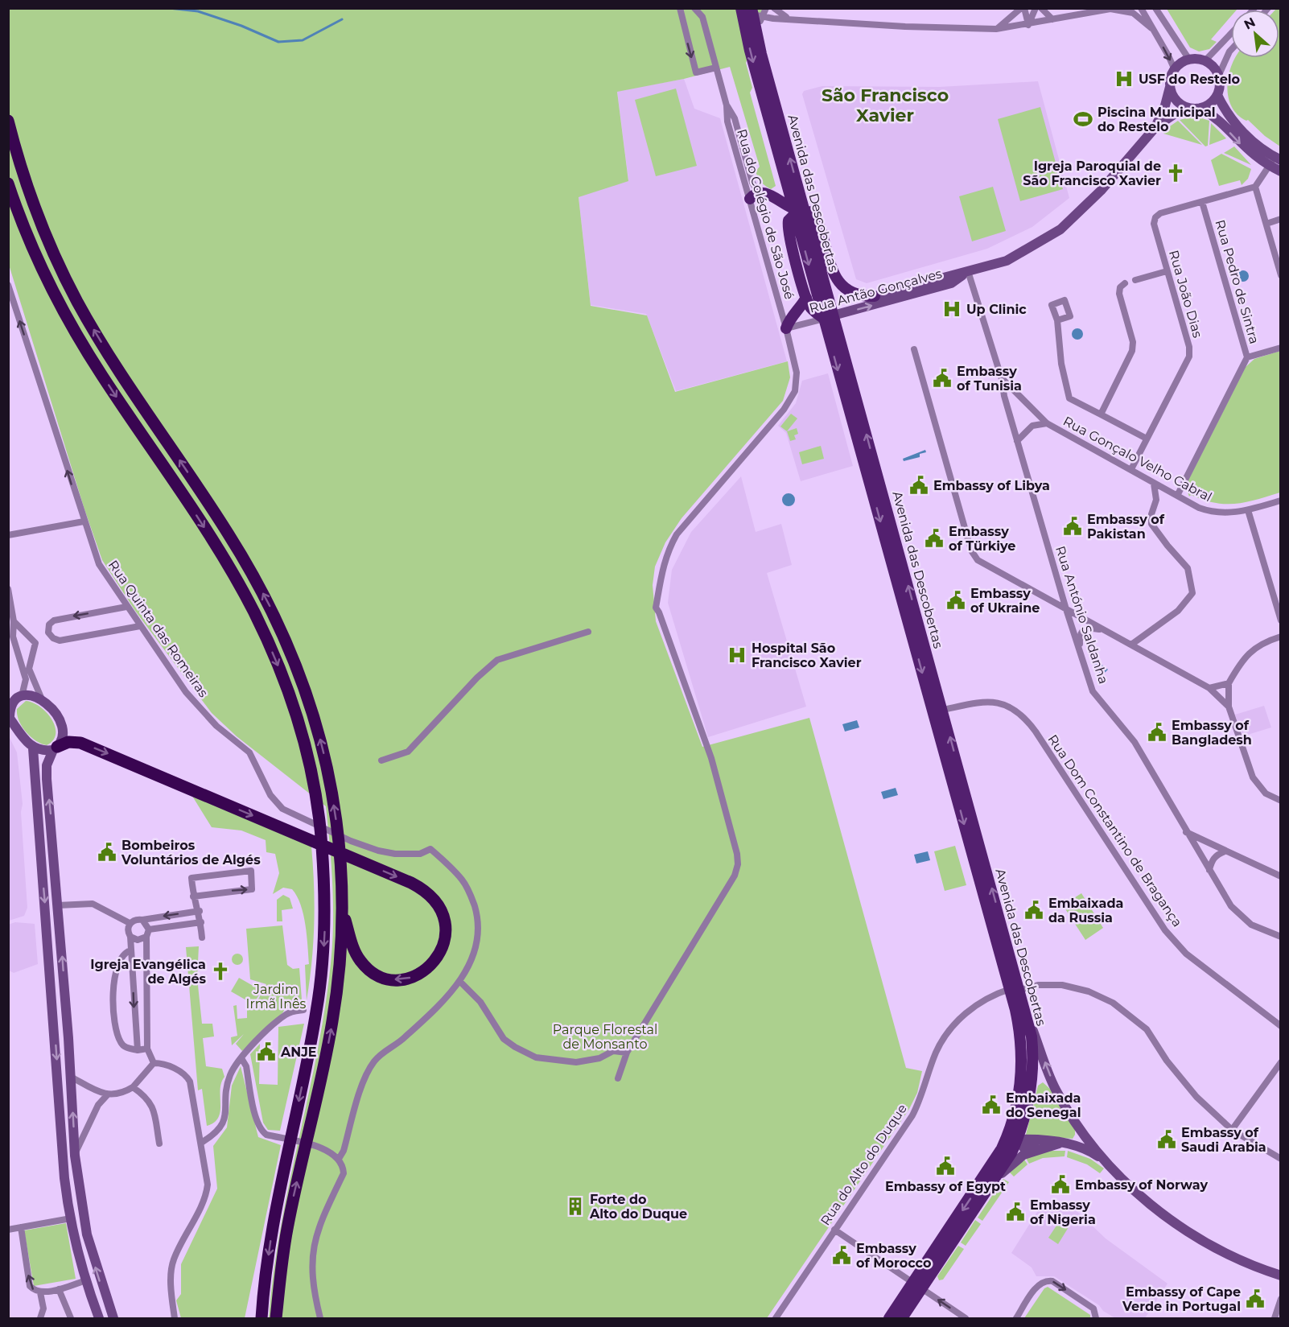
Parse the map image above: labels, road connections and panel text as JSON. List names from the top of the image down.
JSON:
{
  "streets": {
    "main road": ["Avenida das Descobertas"],
    "street": [
      "Rua do Colégio de São José",
      "Rua Pedro de Sintra",
      "Rua Antão Gonçalves",
      "Rua João Dias",
      "Rua Gonçalo Velho Cabral",
      "Rua António Saldanha",
      "Rua Quinta das Romeiras",
      "Rua Dom Constantino de Bragança",
      "Rua do Alto do Duque"
    ]
  },
  "crossings": [
    ["Avenida das Descobertas", "Rua Antão Gonçalves"],
    ["Avenida das Descobertas", "Rua Dom Constantino de Bragança"],
    ["Avenida das Descobertas", "Rua do Alto do Duque"],
    ["Rua do Colégio de São José", "Rua Antão Gonçalves"],
    ["Rua Pedro de Sintra", "Rua João Dias"],
    ["Rua Pedro de Sintra", "Rua Gonçalo Velho Cabral"],
    ["Rua Antão Gonçalves", "Rua António Saldanha"],
    ["Rua João Dias", "Rua Gonçalo Velho Cabral"],
    ["Rua Gonçalo Velho Cabral", "Rua António Saldanha"]
  ],
  "districts": ["São Francisco Xavier"],
  "parks": ["Jardim Irmã Inês", "Parque Florestal de Monsanto"],
  "places": {
    "hospital": ["USF do Restelo", "Up Clinic", "Hospital São Francisco Xavier"],
    "sports": ["Piscina Municipal do Restelo"],
    "church": ["Igreja Paroquial de São Francisco Xavier", "Igreja Evangélica de Algés"],
    "public building": [
      "Embassy of Tunisia",
      "Embassy of Libya",
      "Embassy of Pakistan",
      "Embassy of Türkiye",
      "Embassy of Ukraine",
      "Embassy of Bangladesh",
      "Bombeiros Voluntários de Algés",
      "Embaixada da Russia",
      "ANJE",
      "Embaixada do Senegal",
      "Embassy of Saudi Arabia",
      "Embassy of Egypt",
      "Embassy of Norway",
      "Embassy of Nigeria",
      "Embassy of Morocco",
      "Embassy of Cape Verde in Portugal"
    ],
    "building": ["Forte do Alto do Duque"]
  },
  "north": "top left"
}
